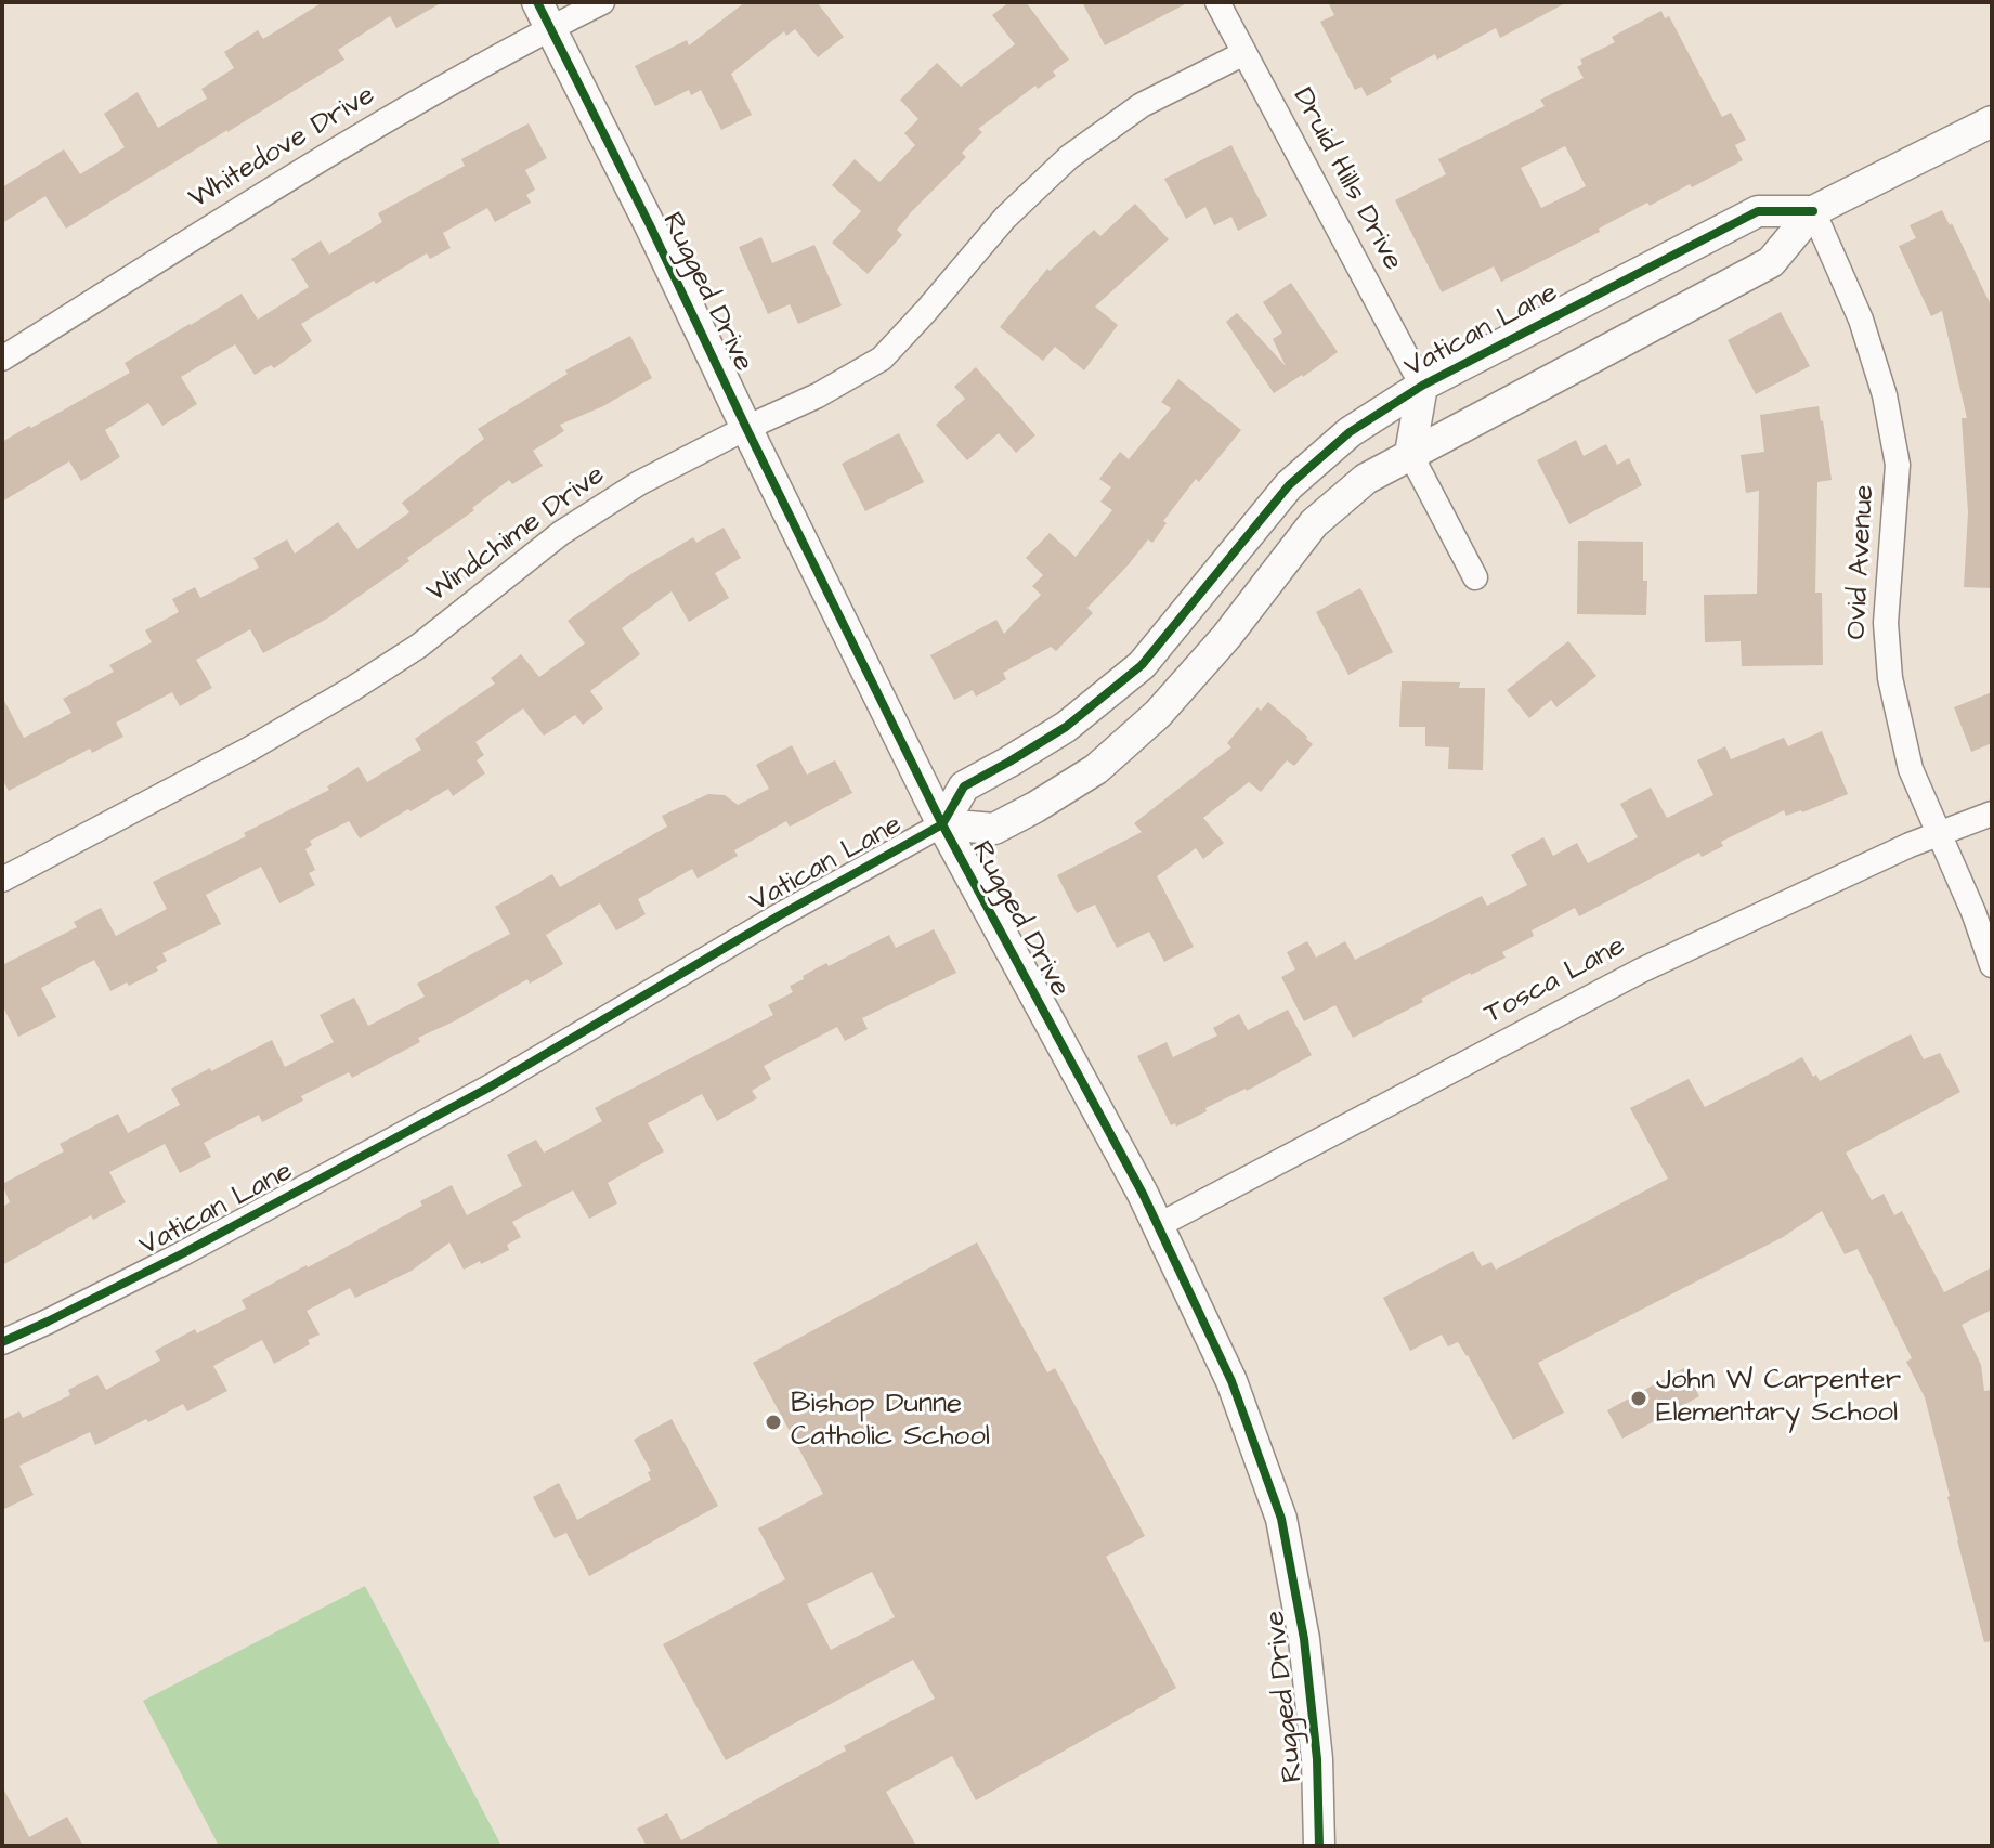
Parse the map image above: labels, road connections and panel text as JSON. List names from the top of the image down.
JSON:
{
  "streets": {
    "street": [
      "Whitedove Drive",
      "Druid Hills Drive",
      "Rugged Drive",
      "Vatican Lane",
      "Windchime Drive",
      "Ovid Avenue",
      "Tosca Lane"
    ]
  },
  "crossings": [
    ["Whitedove Drive", "Rugged Drive"],
    ["Druid Hills Drive", "Vatican Lane"],
    ["Druid Hills Drive", "Windchime Drive"],
    ["Rugged Drive", "Vatican Lane"],
    ["Rugged Drive", "Windchime Drive"],
    ["Rugged Drive", "Tosca Lane"],
    ["Vatican Lane", "Ovid Avenue"],
    ["Ovid Avenue", "Tosca Lane"]
  ],
  "places": ["John W Carpenter Elementary School", "Bishop Dunne Catholic School"]
}
